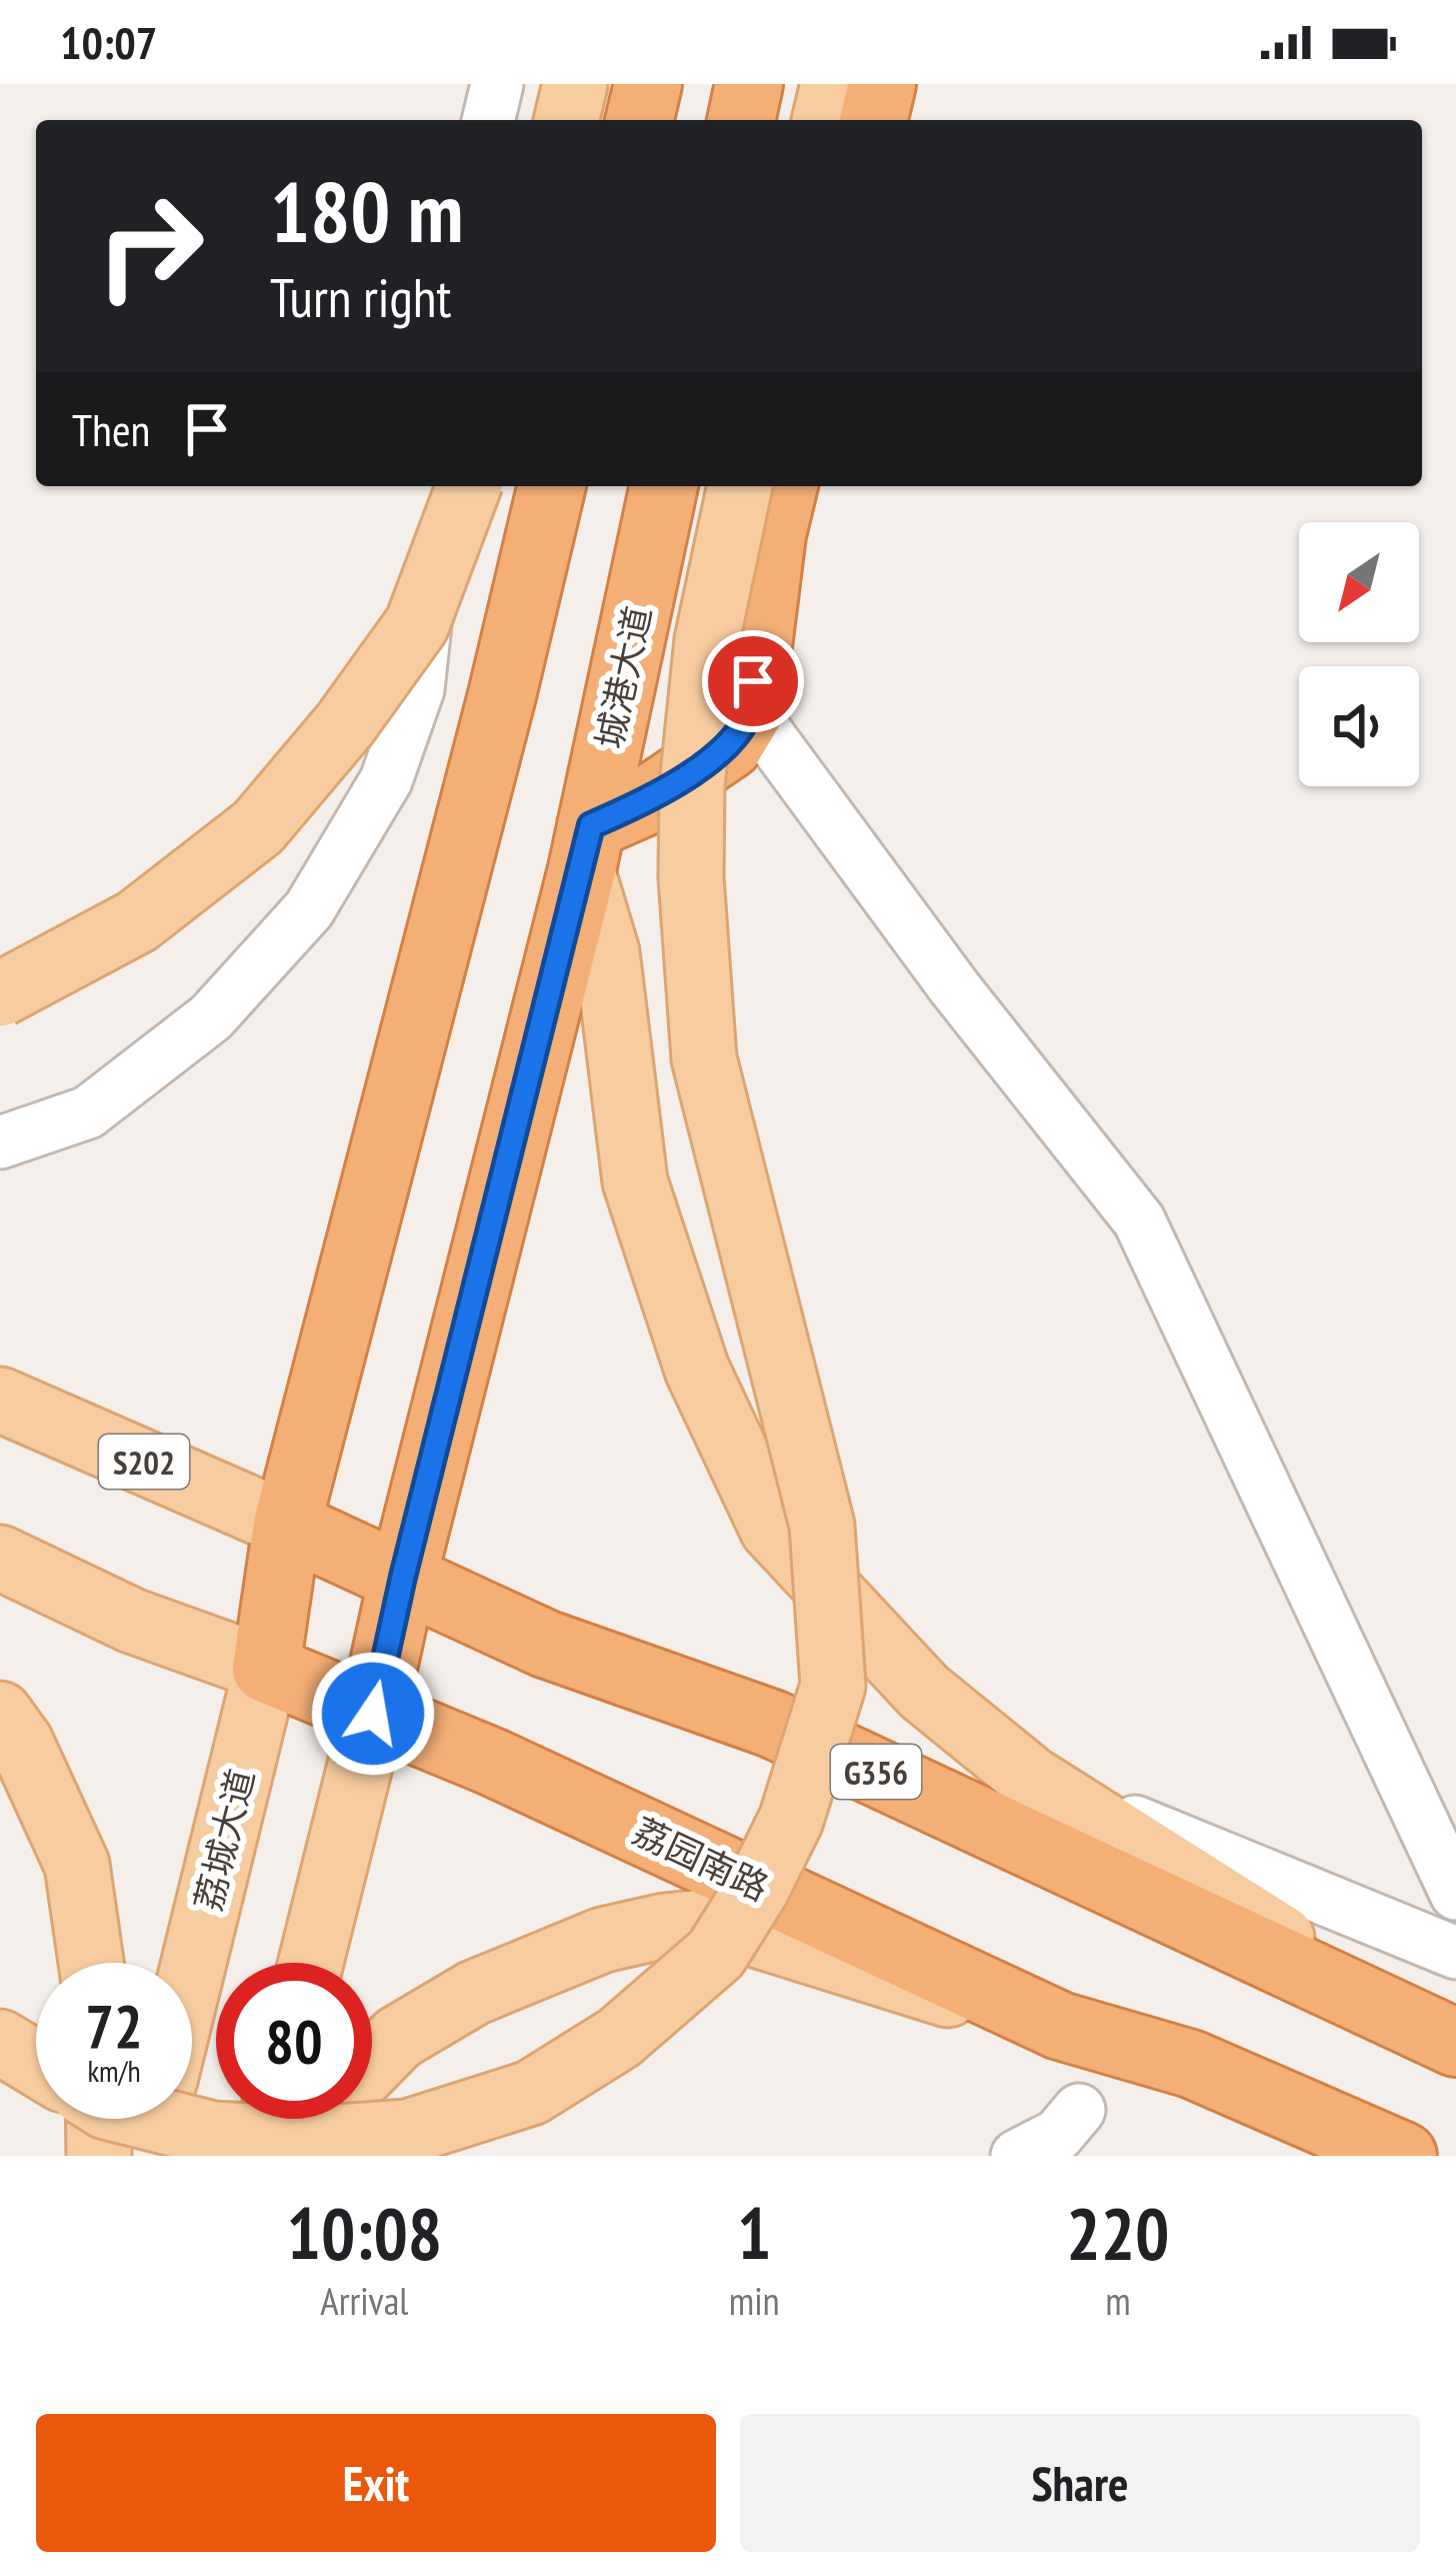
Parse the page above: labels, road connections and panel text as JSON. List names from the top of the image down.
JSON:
{
  "streets": {
    "highway": ["城港大道", "G356", "荔园南路"],
    "main road": ["S202", "荔城大道"]
  },
  "crossings": [
    ["城港大道", "G356"],
    ["城港大道", "荔园南路"],
    ["S202", "G356"],
    ["荔城大道", "荔园南路"]
  ],
  "north": "bottom left",
  "page": {
    "status": "10:07",
    "turn": ["180 m", "Turn right"],
    "then": "Then",
    "speed": "72 km/h",
    "limit": "80",
    "eta": [
      "10:08",
      "Arrival",
      "1",
      "min",
      "220",
      "m"
    ],
    "buttons": ["Exit", "Share"]
  }
}
